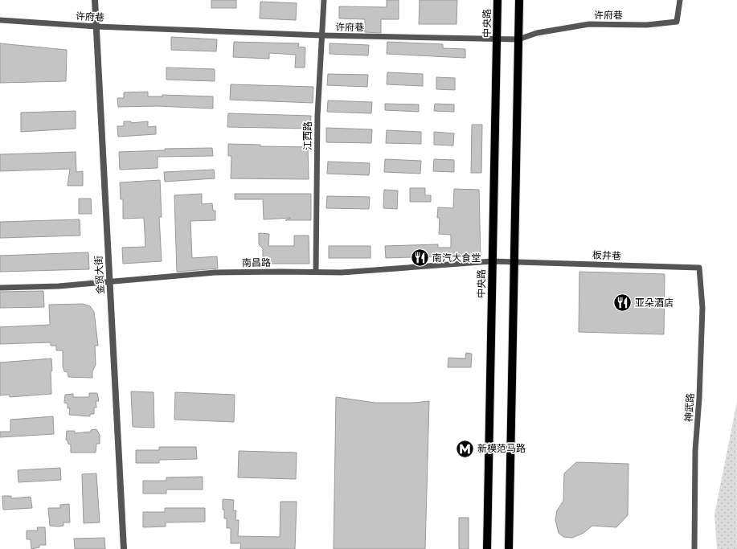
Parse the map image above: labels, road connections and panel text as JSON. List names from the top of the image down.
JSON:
{
  "streets": {
    "main road": ["中央路"],
    "street": [
      "许府巷",
      "江西路",
      "板井巷",
      "南昌路",
      "金贸大街",
      "神武路"
    ]
  },
  "crossings": [
    ["许府巷", "中央路"],
    ["许府巷", "江西路"],
    ["许府巷", "金贸大街"],
    ["中央路", "南昌路"],
    ["江西路", "南昌路"],
    ["板井巷", "南昌路"],
    ["板井巷", "神武路"],
    ["南昌路", "金贸大街"]
  ],
  "places": {
    "restaurant": ["南汽大食堂", "亚朵酒店"],
    "metro station": ["新模范马路"]
  }
}
